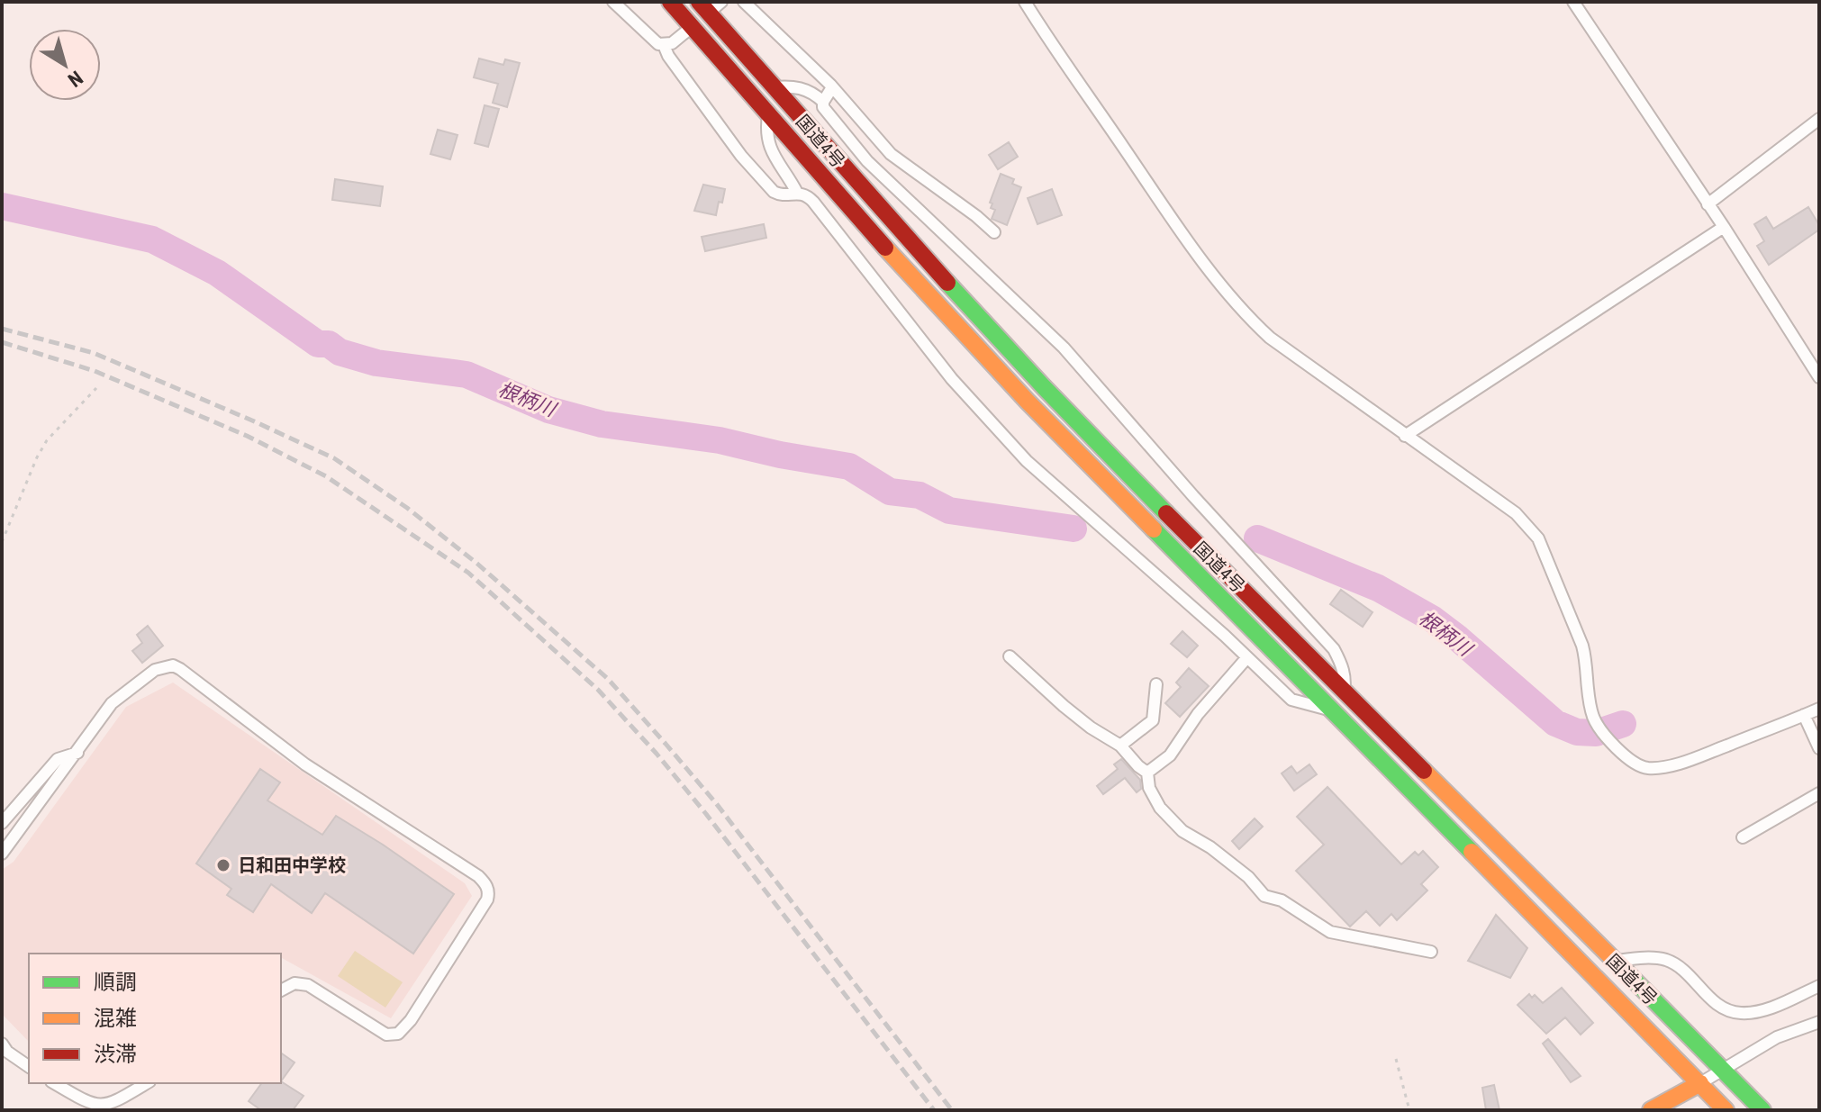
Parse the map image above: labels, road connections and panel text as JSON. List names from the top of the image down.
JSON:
{
  "streets": {
    "main road": ["国道4号"]
  },
  "water": ["根柄川"],
  "places": ["日和田中学校"],
  "legend": ["順調", "混雑", "渋滞"],
  "north": "bottom right"
}
